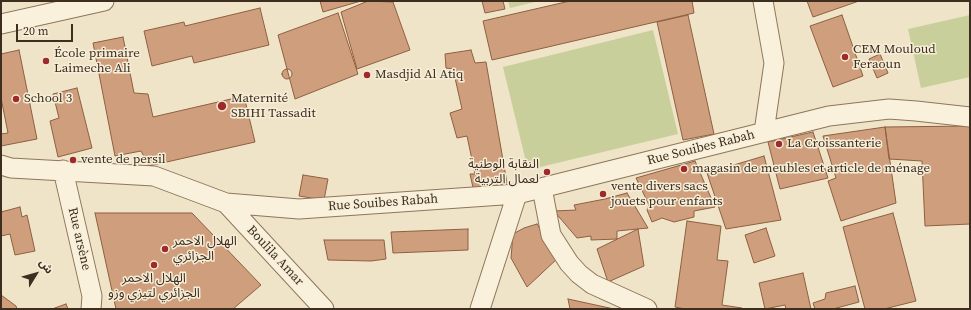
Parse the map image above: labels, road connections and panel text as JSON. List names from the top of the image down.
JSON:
{
  "streets": {
    "street": ["Rue Souibes Rabah", "Rue arsène", "Boulila Amar"]
  },
  "crossings": [
    ["Rue Souibes Rabah", "Rue arsène"],
    ["Rue Souibes Rabah", "Boulila Amar"]
  ],
  "places": [
    "CEM Mouloud Feraoun",
    "École primaire Laimeche Ali",
    "Masdjid Al Atiq",
    "School 3",
    "Maternité SBIHI Tassadit",
    "La Croissanterie",
    "vente de persil",
    "magasin de meubles et article de ménage",
    "النقابة الوطنية لعمال التربية",
    "vente divers sacs jouets pour enfants",
    "الهلال الاحمر الجزائري",
    "الهلال الاحمر الجزائري لتيزي وزو"
  ],
  "scale_bar": "20 m",
  "north": "top right"
}
